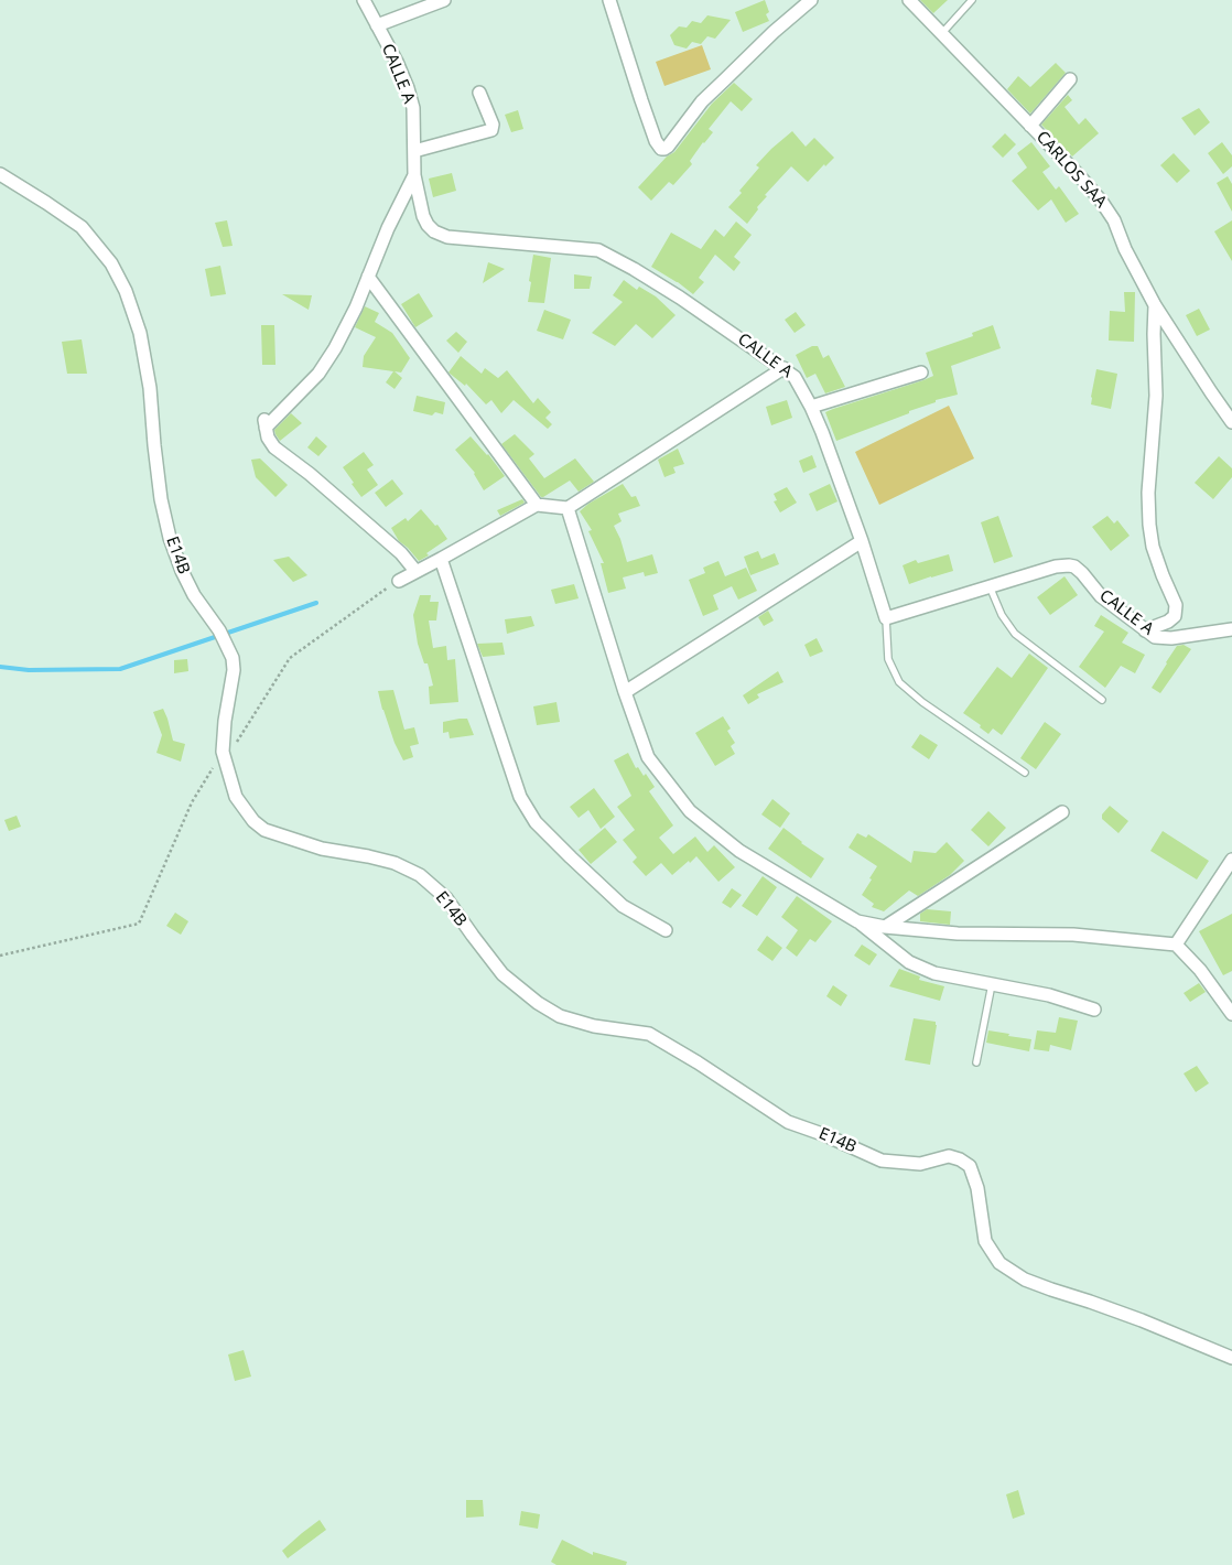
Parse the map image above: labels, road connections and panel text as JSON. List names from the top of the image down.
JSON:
{
  "streets": {
    "street": ["CALLE A", "CARLOS SAA", "E14B"]
  }
}
